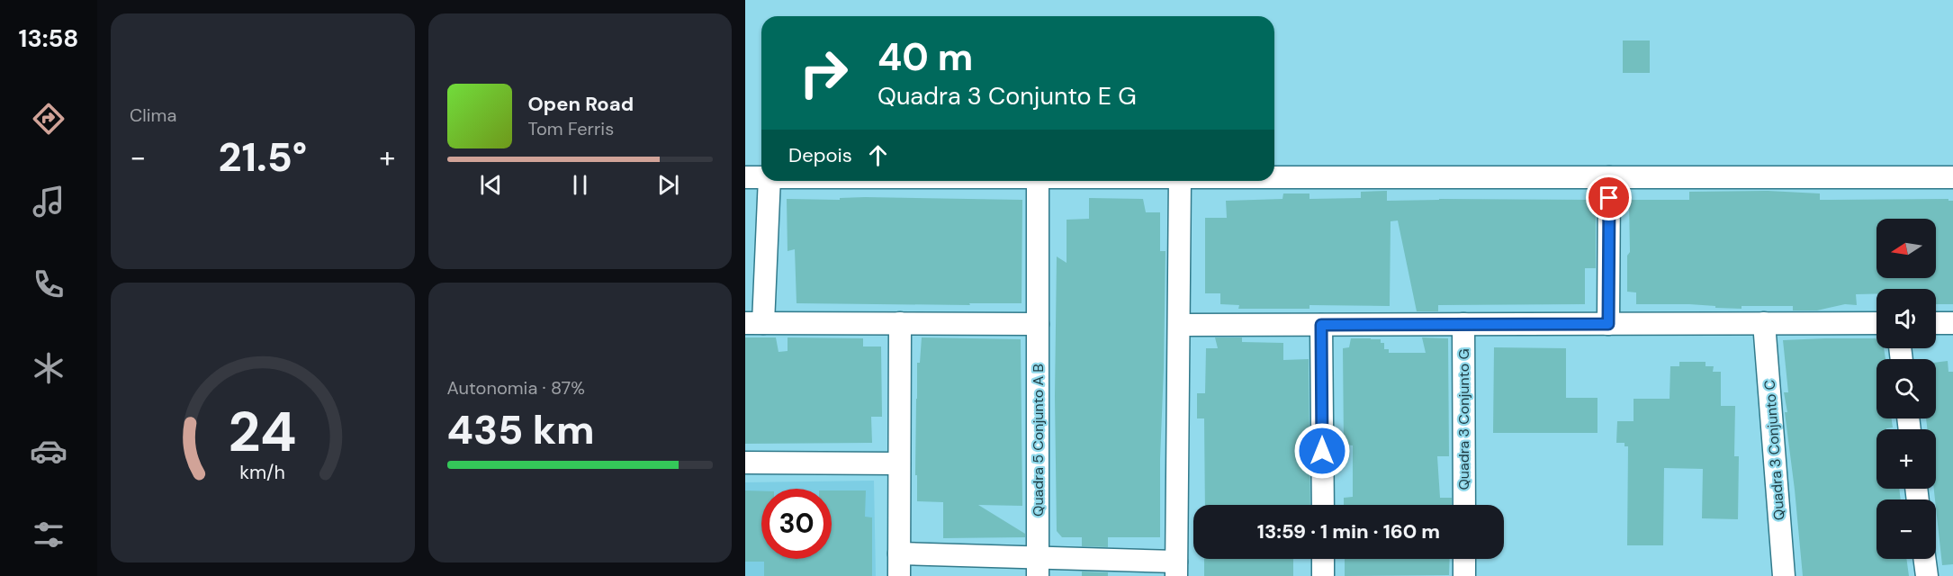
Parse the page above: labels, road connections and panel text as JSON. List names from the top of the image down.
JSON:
{
  "streets": {
    "street": ["Quadra 3 Conjunto G", "Quadra 5 Conjunto A B", "Quadra 3 Conjunto C"]
  },
  "north": "left",
  "page": {
    "tabs": "13:58",
    "tile": [
      "Clima",
      ["Autonomia · 87%", "435 km"]
    ],
    "turn": ["40 m", "Quadra 3 Conjunto E G"],
    "song": ["Open Road", "Tom Ferris"],
    "then": "Depois",
    "heat": ["−", "21.5°", "+"],
    "map_buttons": ["+", "−"],
    "limit": "30",
    "trip": "13:59 · 1 min · 160 m",
    "gauge": ["24", "km/h"]
  }
}
